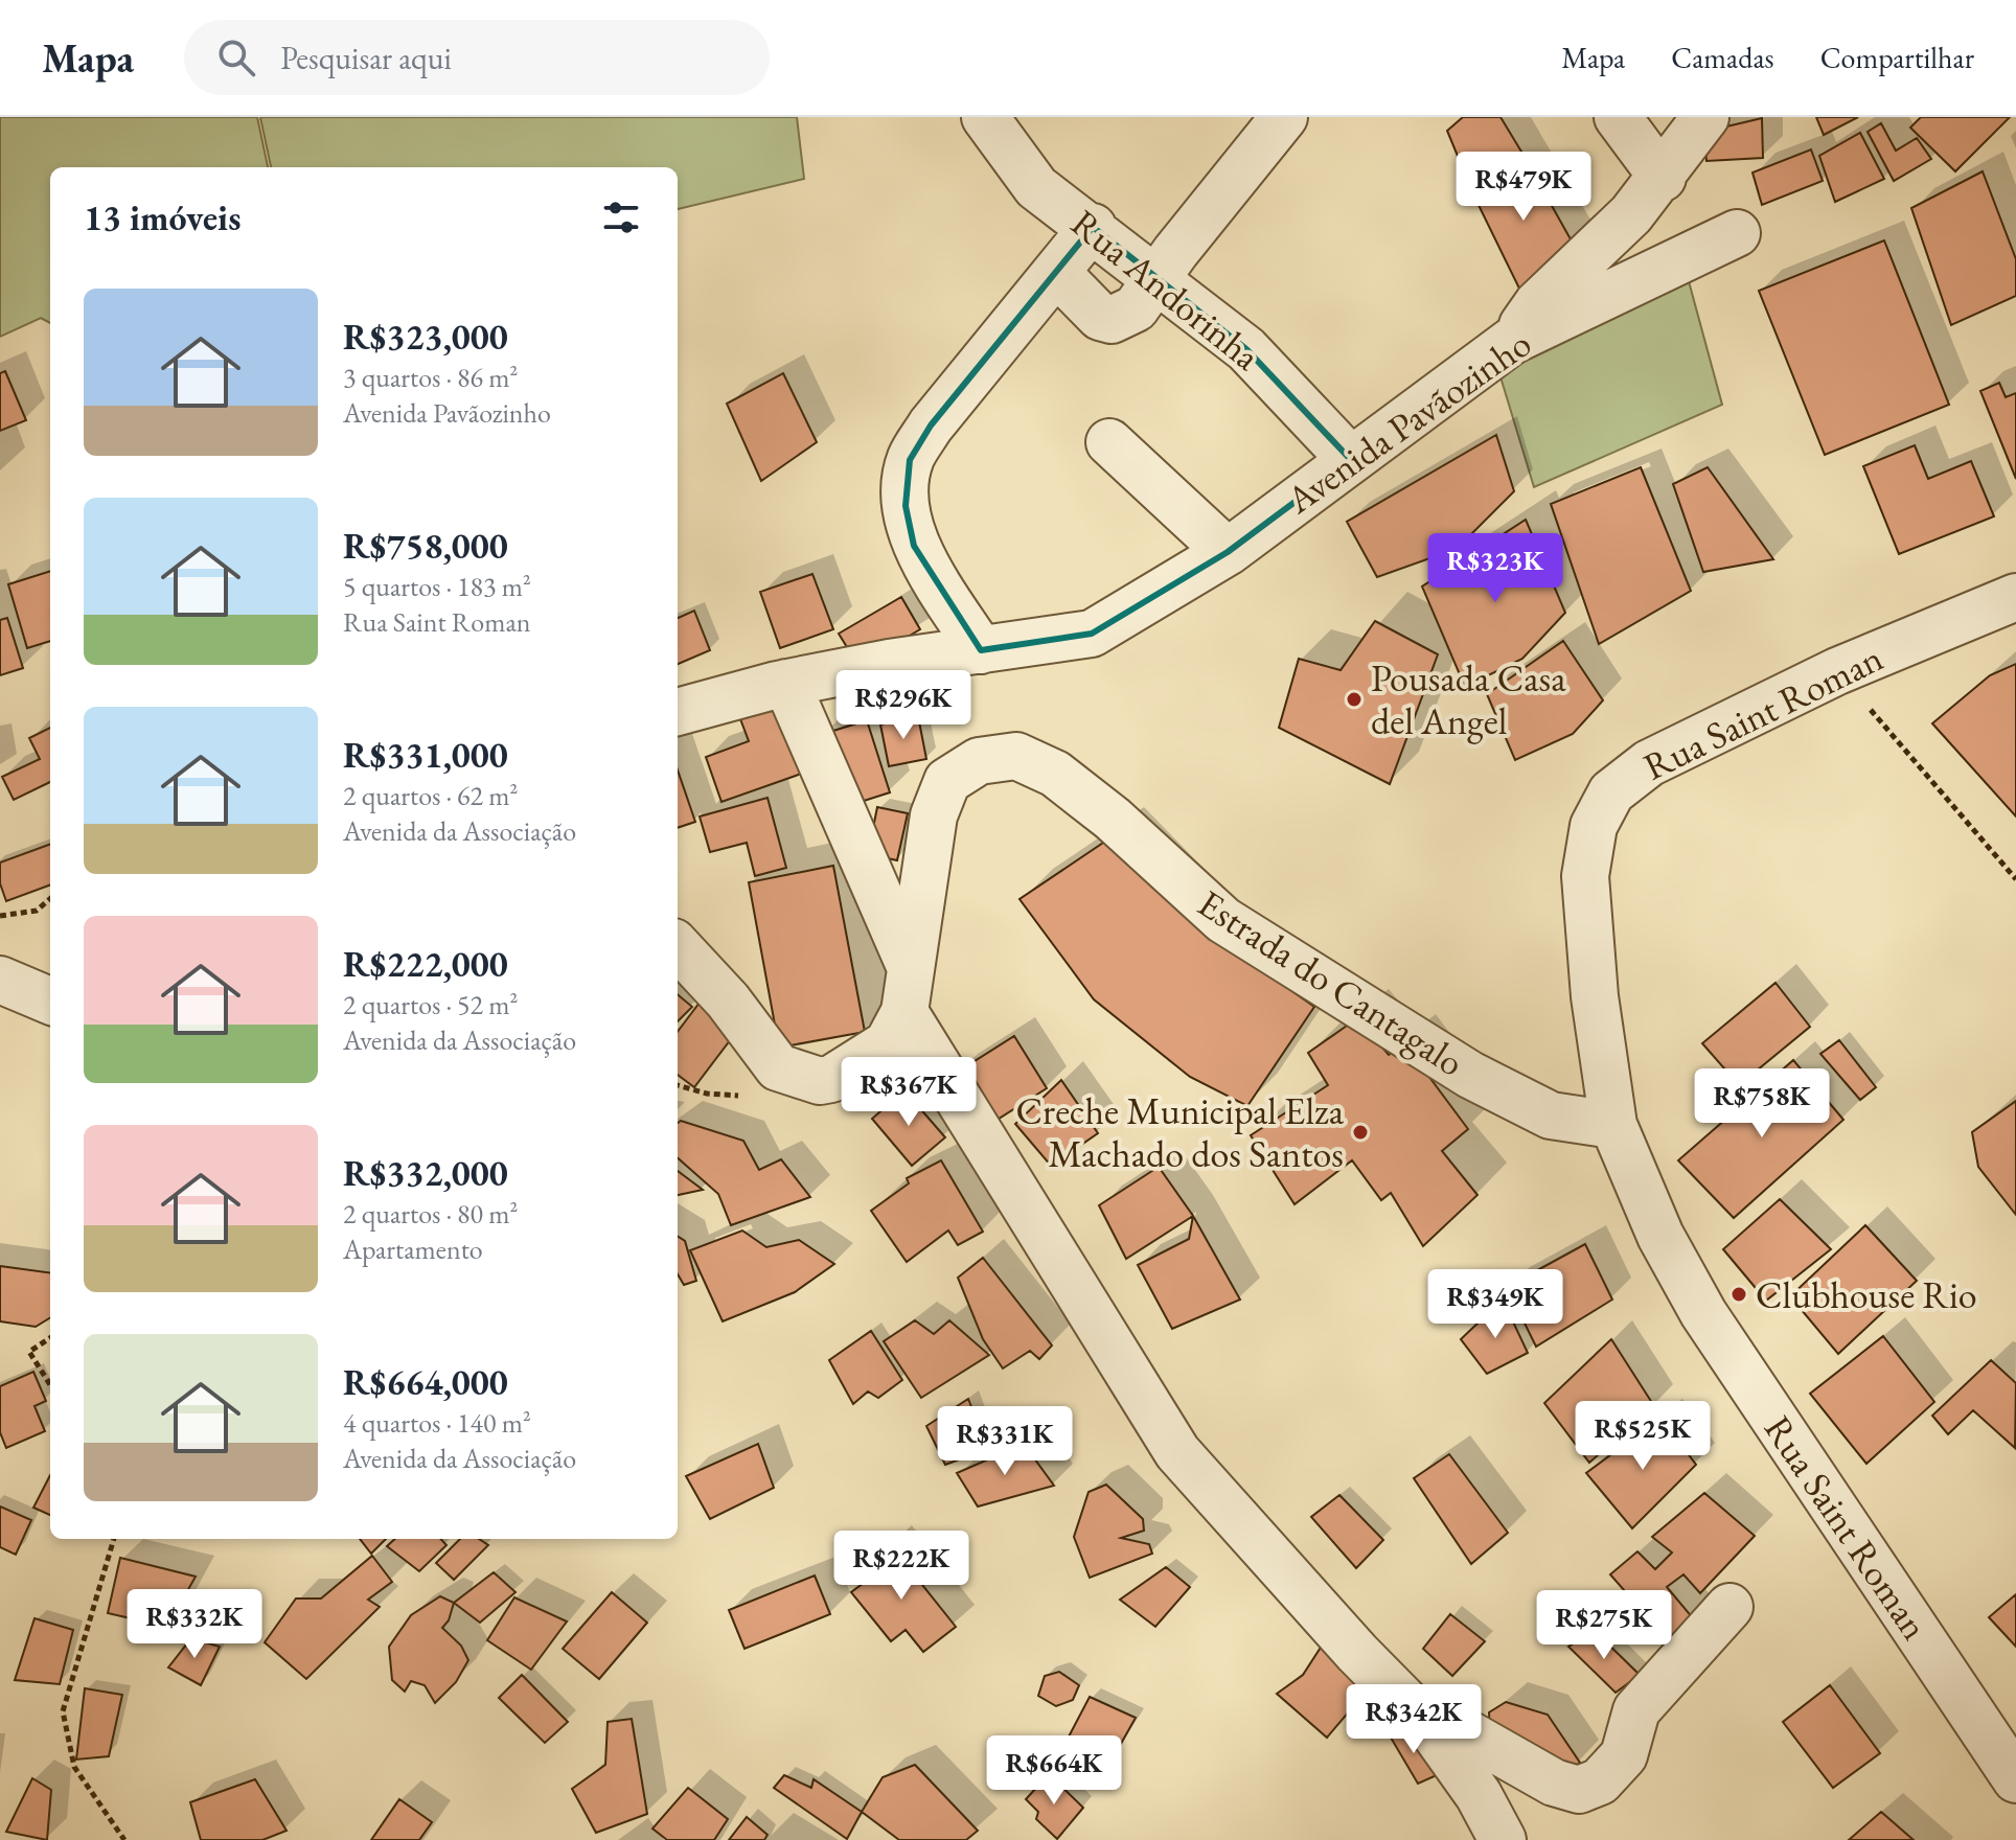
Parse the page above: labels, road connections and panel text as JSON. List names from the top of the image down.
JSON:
{
  "streets": {
    "street": [
      "Rua Andorinha",
      "Avenida Pavãozinho",
      "Rua Saint Roman",
      "Estrada do Cantagalo"
    ]
  },
  "crossings": [
    ["Rua Andorinha", "Avenida Pavãozinho"],
    ["Rua Saint Roman", "Estrada do Cantagalo"]
  ],
  "places": ["Pousada Casa del Angel", "Creche Municipal Elza Machado dos Santos", "Clubhouse Rio"],
  "page": {
    "header": "Mapa",
    "search": "Pesquisar aqui",
    "nav": ["Mapa", "Camadas", "Compartilhar"],
    "price": [
      "R$479K",
      "R$323K",
      "R$296K",
      "R$367K",
      "R$758K",
      "R$349K",
      "R$525K",
      "R$331K",
      "R$222K",
      "R$332K",
      "R$275K",
      "R$342K",
      "R$664K"
    ],
    "heading": "13 imóveis",
    "list": [
      {
        "name": "R$323,000",
        "note": "3 quartos · 86 m² · Avenida Pavãozinho"
      },
      {
        "name": "R$758,000",
        "note": "5 quartos · 183 m² · Rua Saint Roman"
      },
      {
        "name": "R$331,000",
        "note": "2 quartos · 62 m² · Avenida da Associação"
      },
      {
        "name": "R$222,000",
        "note": "2 quartos · 52 m² · Avenida da Associação"
      },
      {
        "name": "R$332,000",
        "note": "2 quartos · 80 m² · Apartamento"
      },
      {
        "name": "R$664,000",
        "note": "4 quartos · 140 m² · Avenida da Associação"
      }
    ]
  }
}
